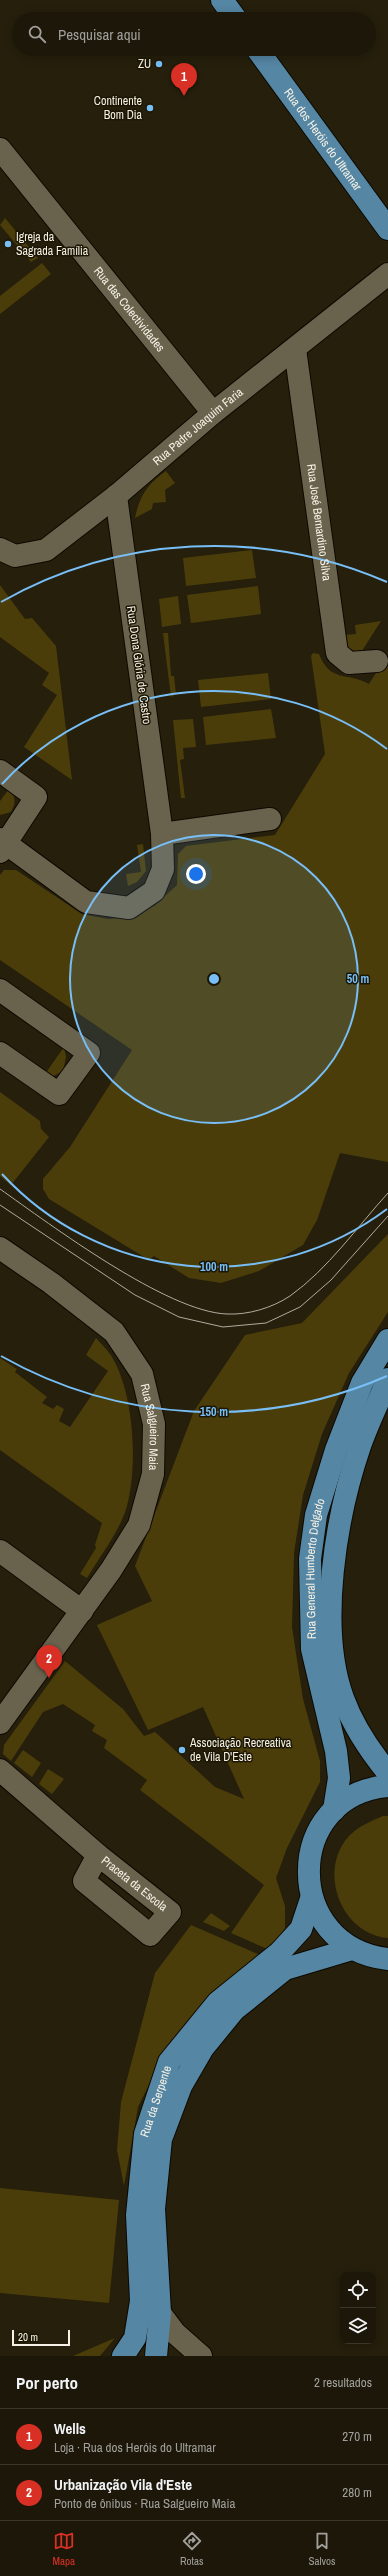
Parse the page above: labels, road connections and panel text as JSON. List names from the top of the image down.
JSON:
{
  "streets": {
    "main road": ["Rua dos Heróis do Ultramar", "Rua General Humberto Delgado", "Rua da Serpente"],
    "street": [
      "Rua das Colectividades",
      "Rua Padre Joaquim Faria",
      "Rua José Bernardino Silva",
      "Rua Dona Glória de Castro",
      "Rua Salgueiro Maia",
      "Praceta da Escola"
    ]
  },
  "crossings": [
    ["Rua das Colectividades", "Rua Padre Joaquim Faria"],
    ["Rua Padre Joaquim Faria", "Rua José Bernardino Silva"],
    ["Rua Padre Joaquim Faria", "Rua Dona Glória de Castro"]
  ],
  "places": [
    "ZU",
    "Continente Bom Dia",
    "Igreja da Sagrada Família",
    "Associação Recreativa de Vila D'Este"
  ],
  "scale_bar": "20 m",
  "page": {
    "search": "Pesquisar aqui",
    "pins": ["1", "2"],
    "scale": "20 m",
    "heading": ["Por perto", "2 resultados"],
    "list": [
      {
        "mark": "1",
        "name": "Wells",
        "note": "Loja · Rua dos Heróis do Ultramar",
        "value": "270 m"
      },
      {
        "mark": "2",
        "name": "Urbanização Vila d'Este",
        "note": "Ponto de ônibus · Rua Salgueiro Maia",
        "value": "280 m"
      }
    ],
    "nav": ["Mapa", "Rotas", "Salvos"]
  },
  "rings": ["50 m", "100 m", "150 m"]
}
